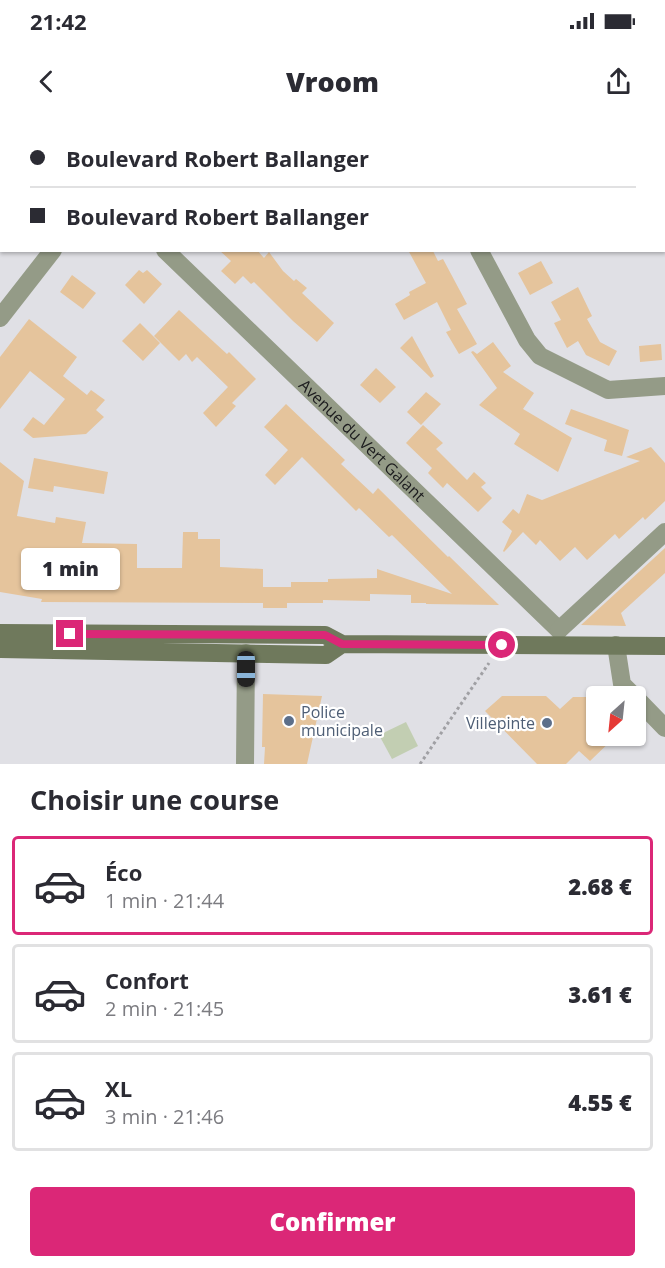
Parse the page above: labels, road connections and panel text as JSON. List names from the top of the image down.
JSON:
{
  "streets": {
    "street": ["Avenue du Vert Galant"]
  },
  "places": ["Police municipale", "Villepinte"],
  "north": "bottom left",
  "page": {
    "status": "21:42",
    "header": "Vroom",
    "banner": ["Boulevard Robert Ballanger", "Boulevard Robert Ballanger"],
    "bubble": "1 min",
    "heading": "Choisir une course",
    "list": [
      {
        "name": "Éco",
        "note": "1 min · 21:44",
        "value": "2.68 €"
      },
      {
        "name": "Confort",
        "note": "2 min · 21:45",
        "value": "3.61 €"
      },
      {
        "name": "XL",
        "note": "3 min · 21:46",
        "value": "4.55 €"
      }
    ],
    "buttons": "Confirmer"
  }
}
